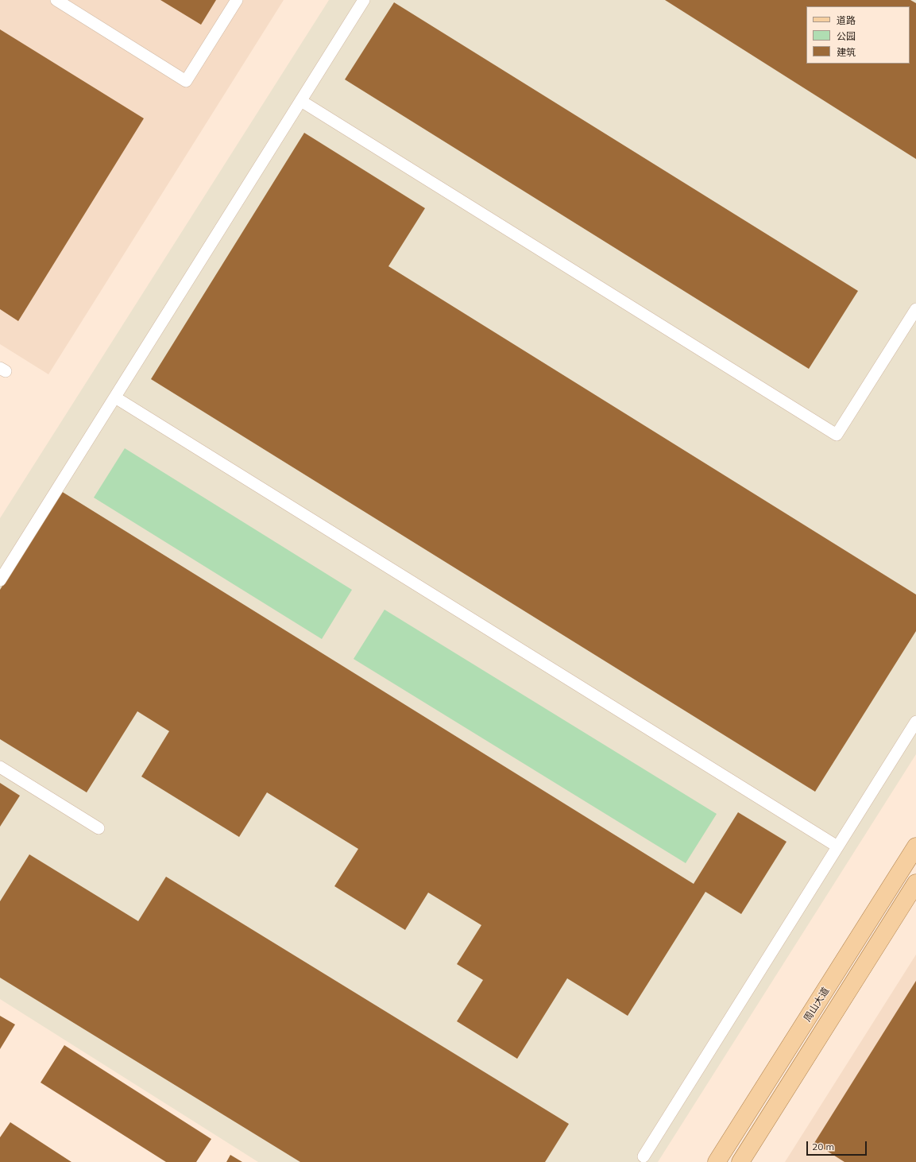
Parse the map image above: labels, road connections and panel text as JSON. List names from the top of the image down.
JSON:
{
  "streets": {
    "main road": ["周山大道"]
  },
  "legend": ["道路", "公园", "建筑"],
  "scale_bar": "20 m"
}
